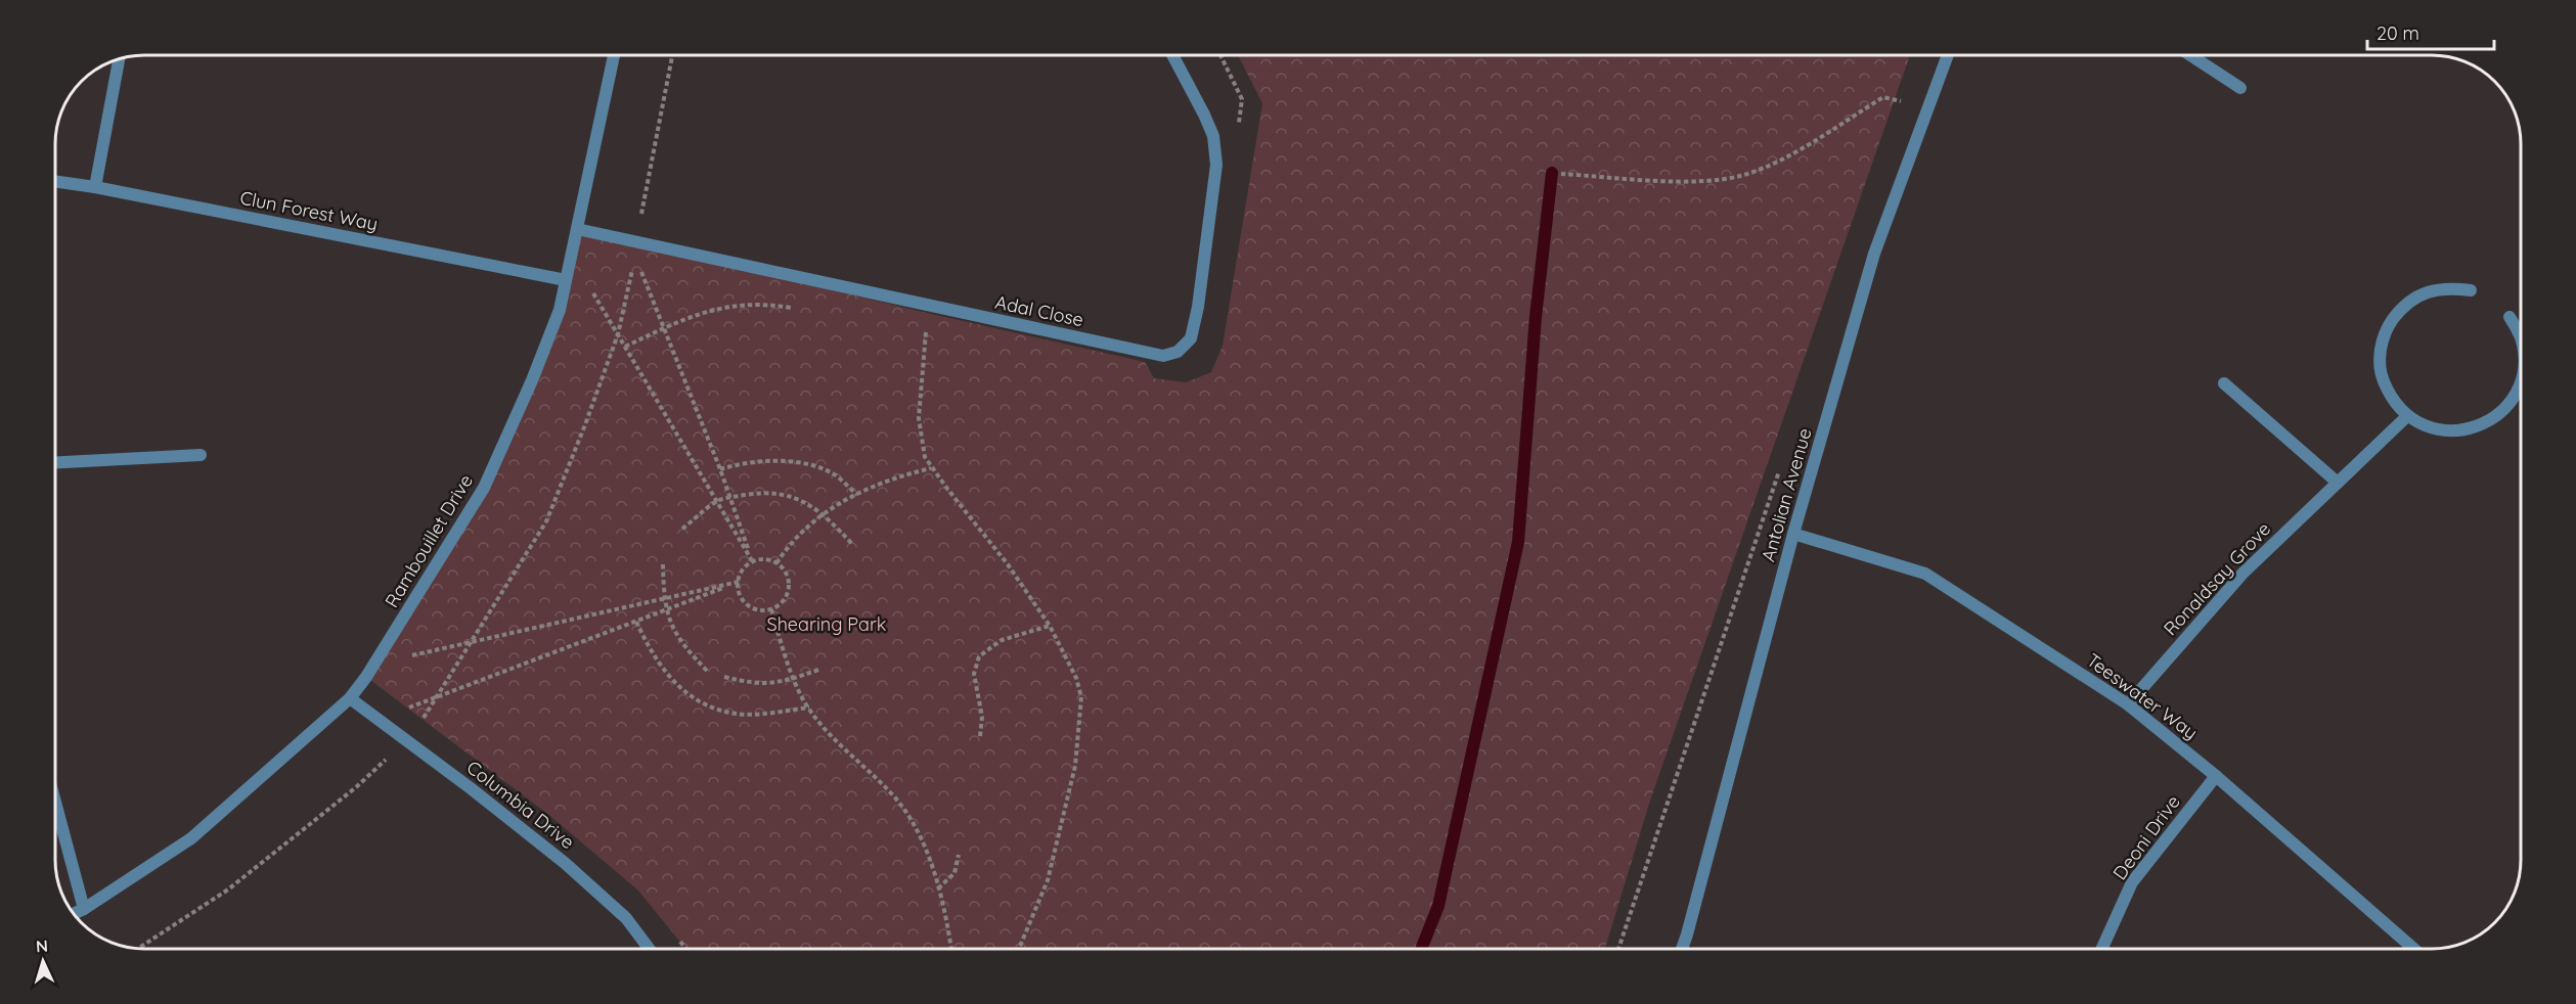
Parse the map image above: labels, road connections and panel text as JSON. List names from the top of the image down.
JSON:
{
  "streets": {
    "street": [
      "Clun Forest Way",
      "Adal Close",
      "Antolian Avenue",
      "Rambouillet Drive",
      "Ronaldsay Grove",
      "Teeswater Way",
      "Columbia Drive",
      "Deoni Drive"
    ]
  },
  "crossings": [
    ["Clun Forest Way", "Rambouillet Drive"],
    ["Adal Close", "Rambouillet Drive"],
    ["Antolian Avenue", "Teeswater Way"],
    ["Rambouillet Drive", "Columbia Drive"],
    ["Ronaldsay Grove", "Teeswater Way"],
    ["Teeswater Way", "Deoni Drive"]
  ],
  "parks": ["Shearing Park"],
  "scale_bar": "20 m",
  "north": "top"
}
